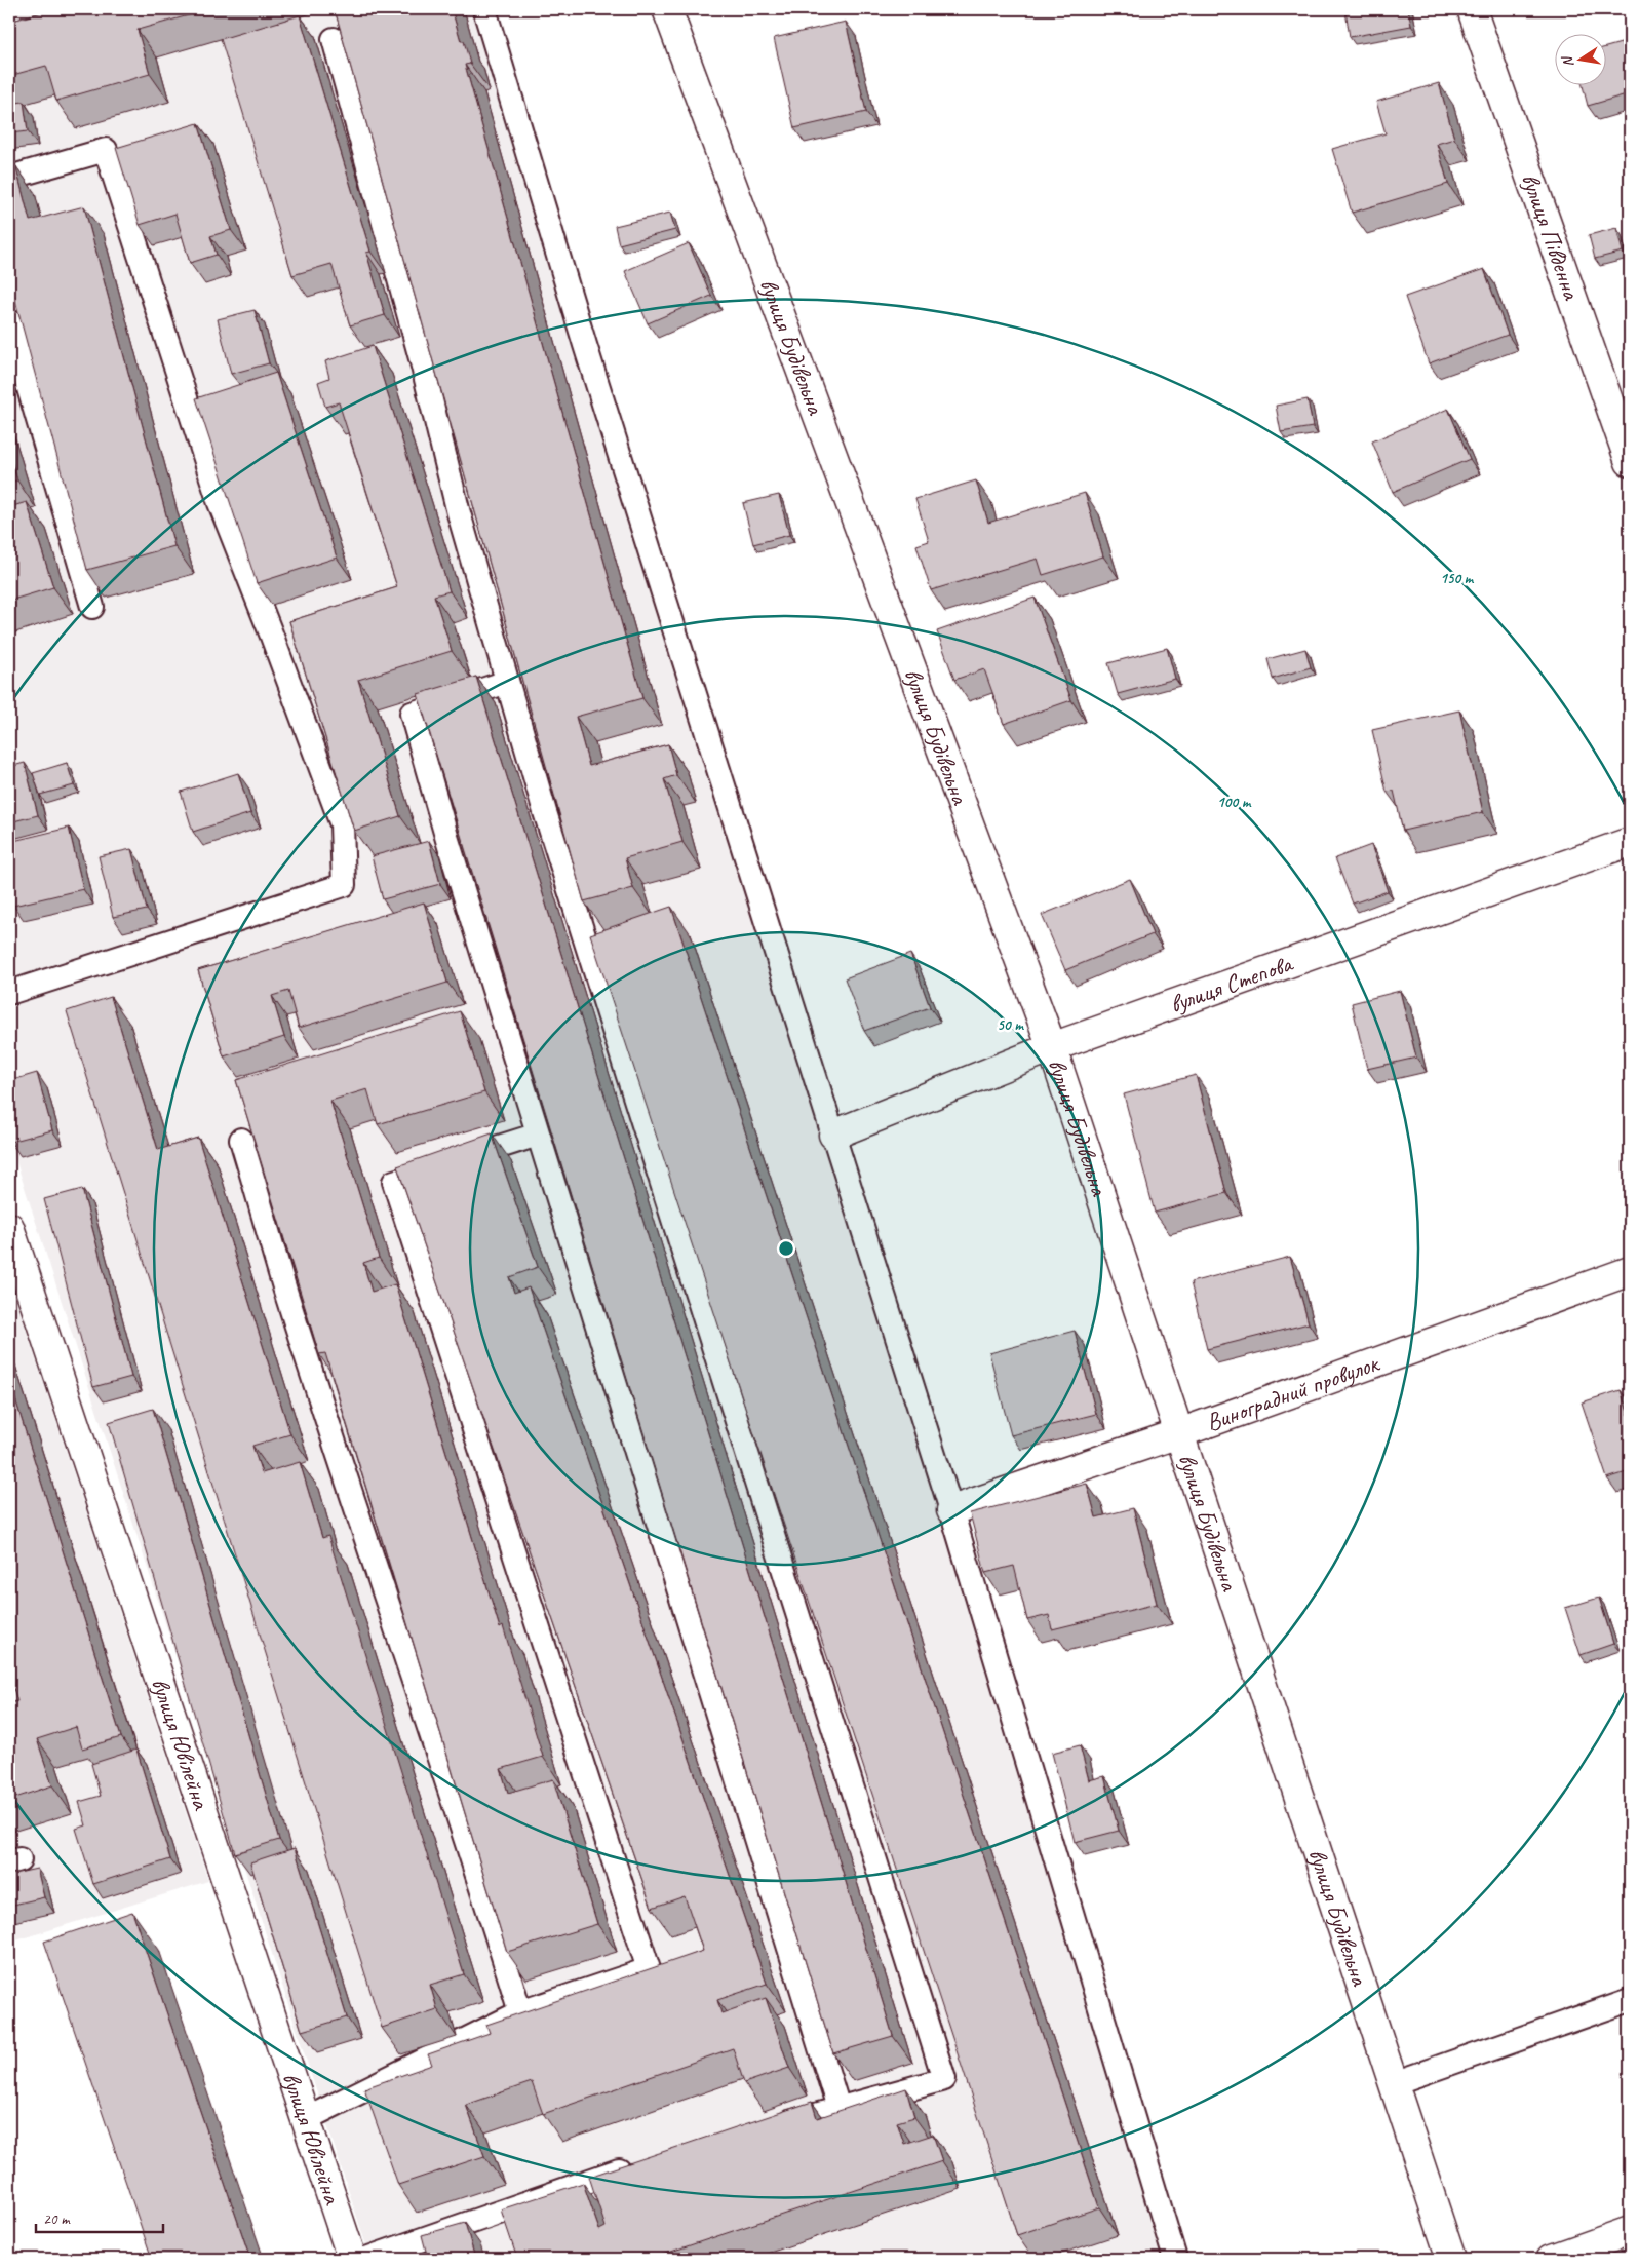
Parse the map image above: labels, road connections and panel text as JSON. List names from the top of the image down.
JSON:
{
  "streets": {
    "street": [
      "вулиця Південна",
      "вулиця Будівельна",
      "вулиця Степова",
      "Виноградний провулок",
      "вулиця Ювілейна"
    ]
  },
  "crossings": [
    ["вулиця Будівельна", "вулиця Степова"],
    ["вулиця Будівельна", "Виноградний провулок"]
  ],
  "scale_bar": "20 m",
  "north": "left",
  "rings": ["150 m", "100 m", "50 m"]
}
